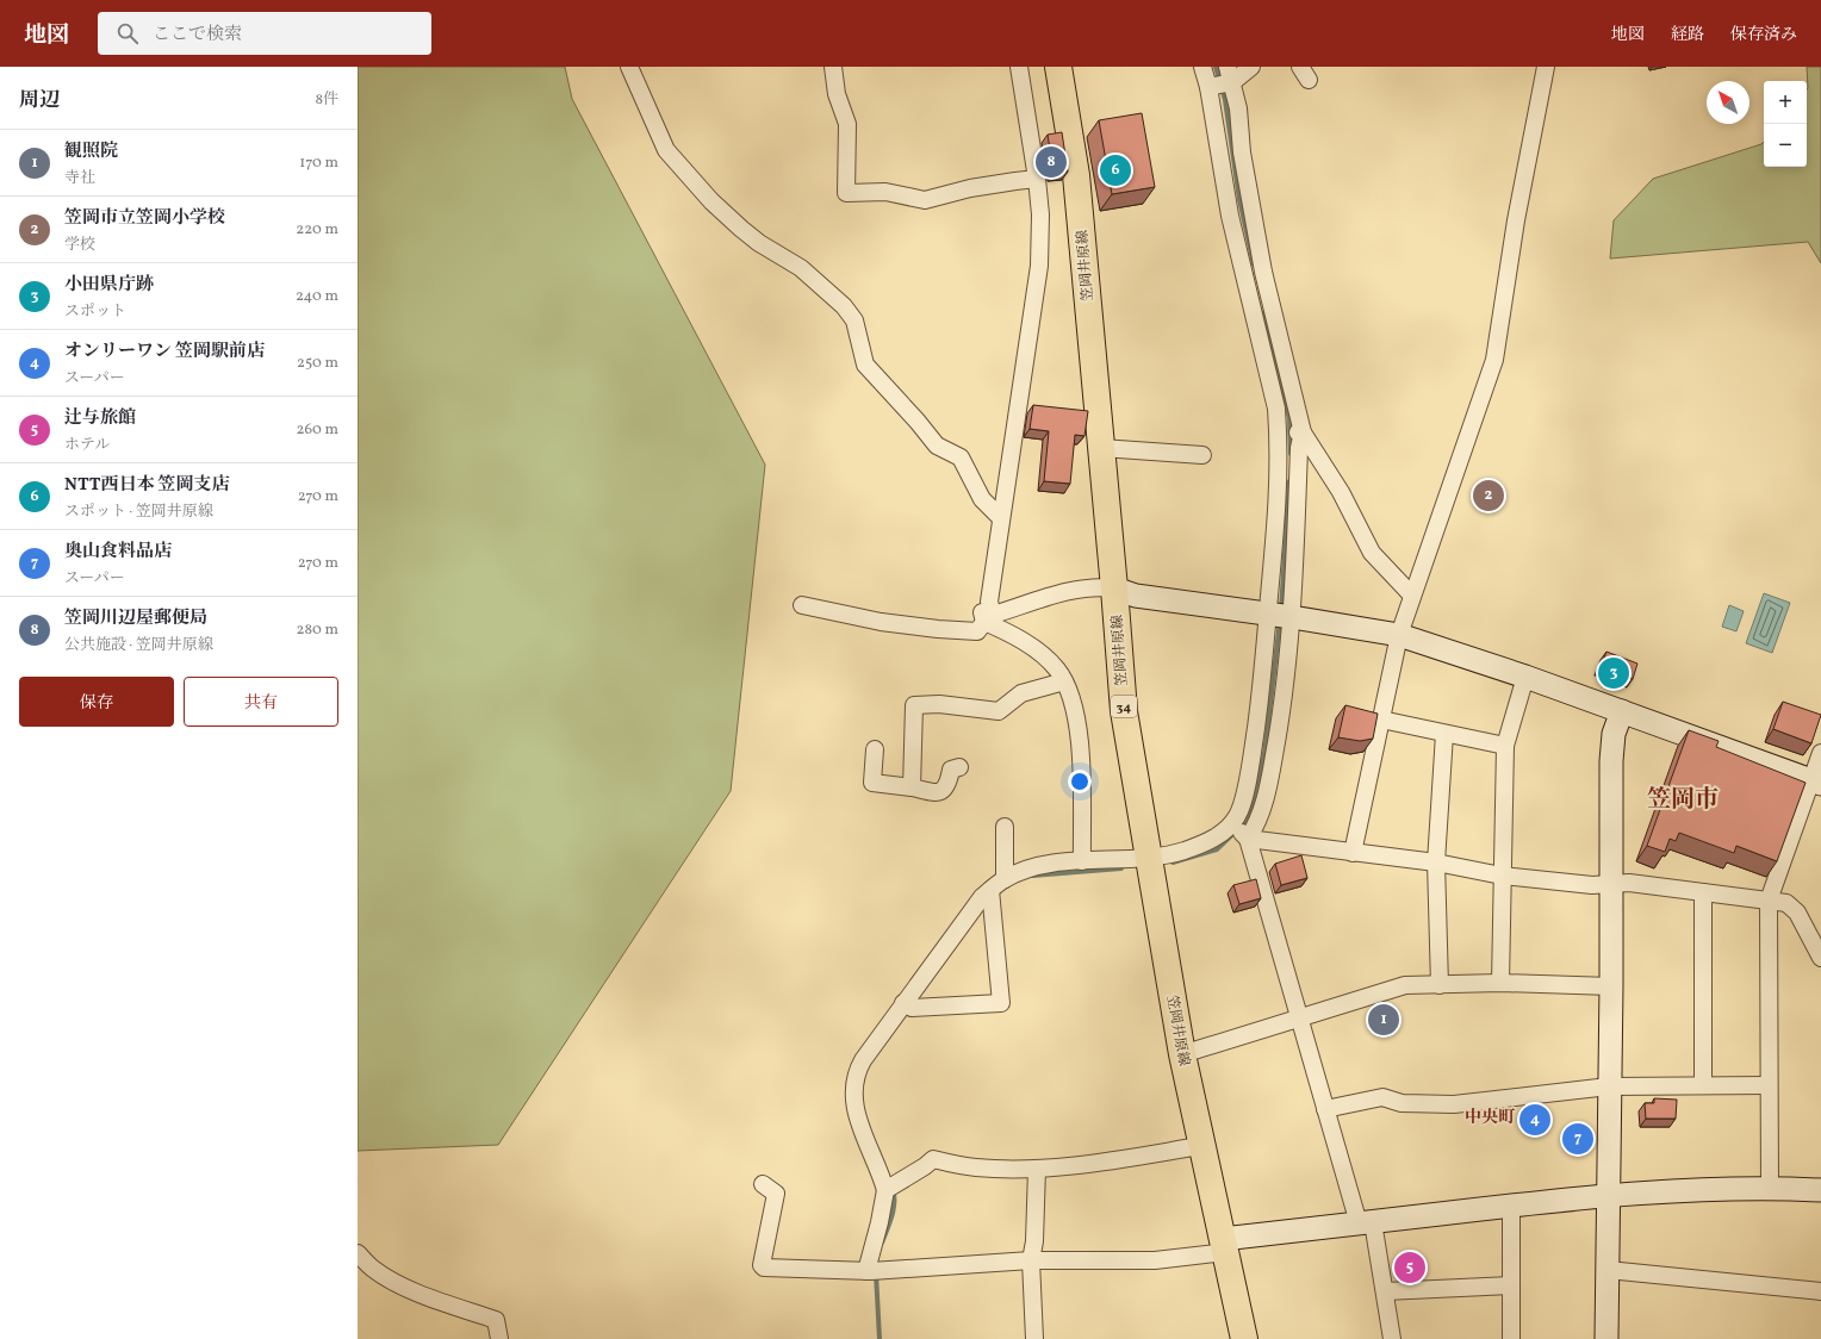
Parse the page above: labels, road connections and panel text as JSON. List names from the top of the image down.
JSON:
{
  "streets": {
    "main road": ["笠岡井原線", "34"]
  },
  "districts": ["笠岡市", "中央町"],
  "north": "top left",
  "page": {
    "header": "地図",
    "search": "ここで検索",
    "nav": ["地図", "経路", "保存済み"],
    "heading": ["周辺", "8件"],
    "map_buttons": ["+", "−"],
    "list": [
      {
        "mark": "1",
        "name": "観照院",
        "note": "寺社",
        "value": "170 m"
      },
      {
        "mark": "2",
        "name": "笠岡市立笠岡小学校",
        "note": "学校",
        "value": "220 m"
      },
      {
        "mark": "3",
        "name": "小田県庁跡",
        "note": "スポット",
        "value": "240 m"
      },
      {
        "mark": "4",
        "name": "オンリーワン 笠岡駅前店",
        "note": "スーパー",
        "value": "250 m"
      },
      {
        "mark": "5",
        "name": "辻与旅館",
        "note": "ホテル",
        "value": "260 m"
      },
      {
        "mark": "6",
        "name": "NTT西日本 笠岡支店",
        "note": "スポット · 笠岡井原線",
        "value": "270 m"
      },
      {
        "mark": "7",
        "name": "奥山食料品店",
        "note": "スーパー",
        "value": "270 m"
      },
      {
        "mark": "8",
        "name": "笠岡川辺屋郵便局",
        "note": "公共施設 · 笠岡井原線",
        "value": "280 m"
      }
    ],
    "pins": [
      "8",
      "6",
      "2",
      "3",
      "1",
      "4",
      "7",
      "5"
    ],
    "buttons": ["保存", "共有"]
  }
}
